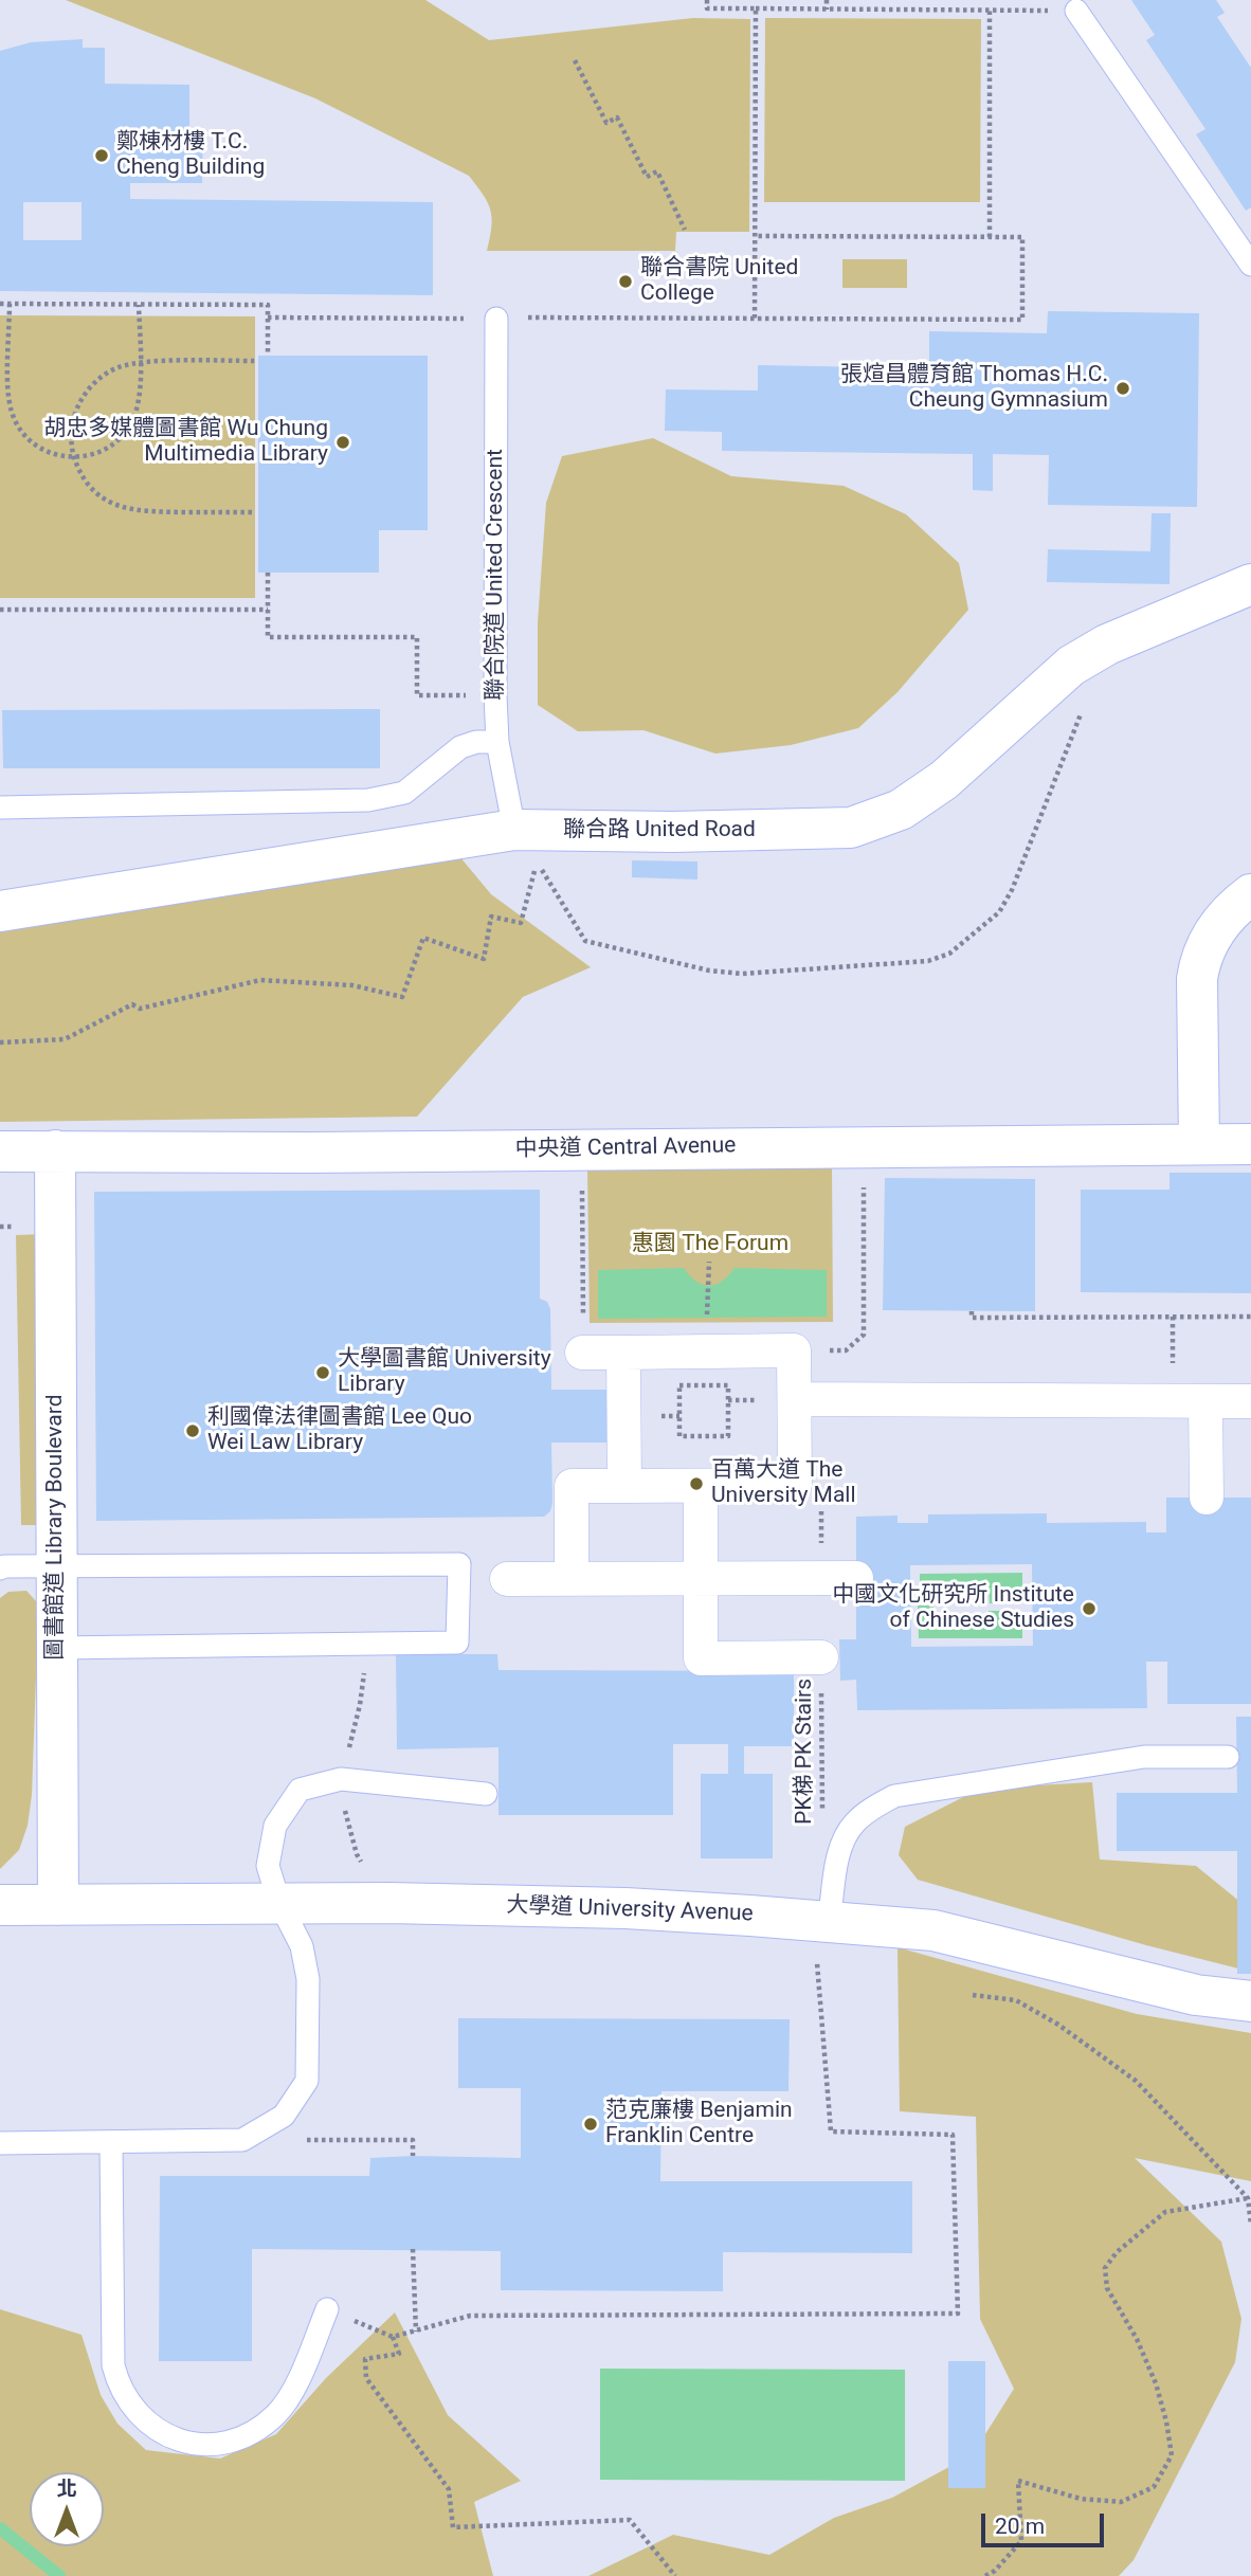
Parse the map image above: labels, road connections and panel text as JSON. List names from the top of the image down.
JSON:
{
  "streets": {
    "street": [
      "聯合路 United Road",
      "中央道 Central Avenue",
      "圖書館道 Library Boulevard",
      "大學道 University Avenue"
    ],
    "lane": ["聯合院道 United Crescent"],
    "path": ["PK梯 PK Stairs"]
  },
  "crossings": [
    ["聯合院道 United Crescent", "聯合路 United Road"],
    ["中央道 Central Avenue", "圖書館道 Library Boulevard"],
    ["圖書館道 Library Boulevard", "大學道 University Avenue"]
  ],
  "parks": ["惠園 The Forum"],
  "places": [
    "鄭棟材樓 T.C. Cheng Building",
    "聯合書院 United College",
    "張煊昌體育館 Thomas H.C. Cheung Gymnasium",
    "胡忠多媒體圖書館 Wu Chung Multimedia Library",
    "大學圖書館 University Library",
    "利國偉法律圖書館 Lee Quo Wei Law Library",
    "百萬大道 The University Mall",
    "中國文化研究所 Institute of Chinese Studies",
    "范克廉樓 Benjamin Franklin Centre"
  ],
  "scale_bar": "20 m",
  "north": "top"
}
